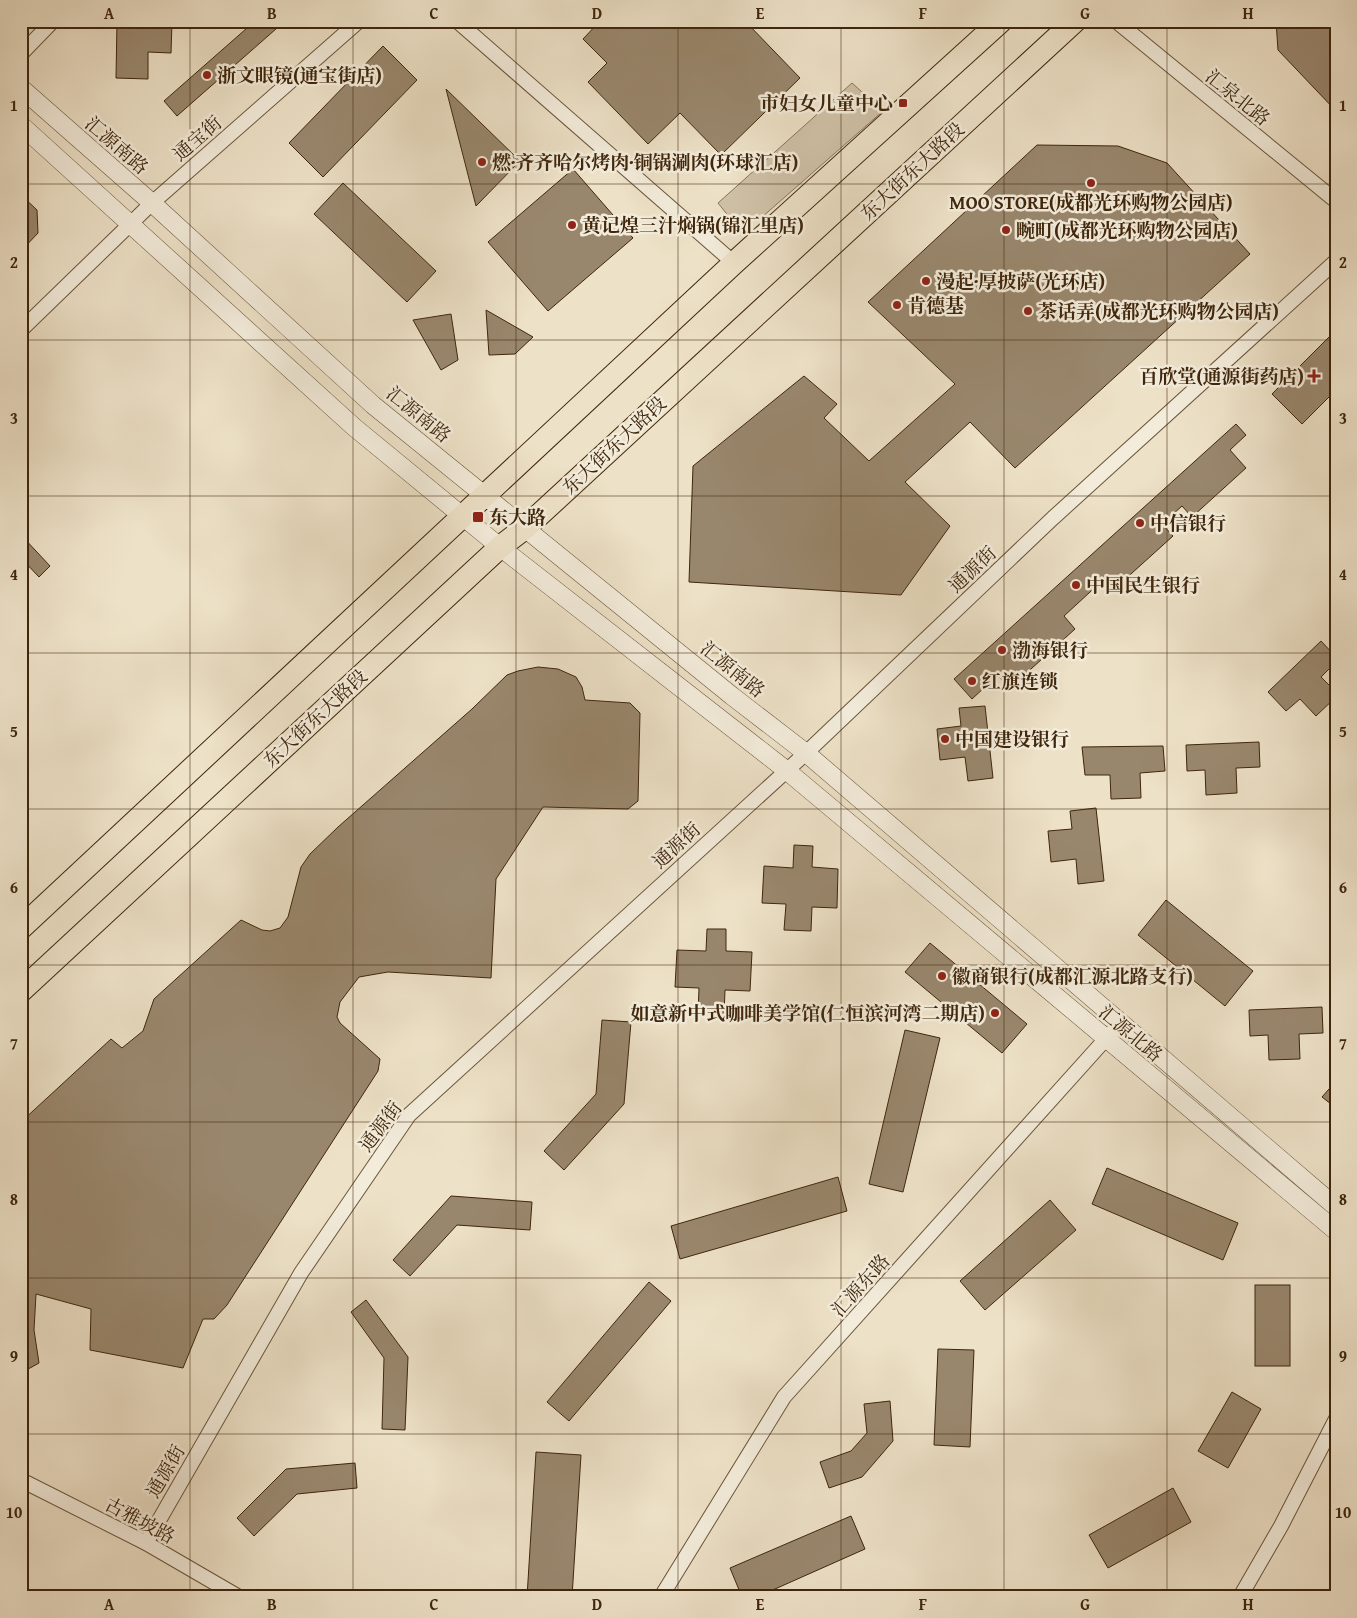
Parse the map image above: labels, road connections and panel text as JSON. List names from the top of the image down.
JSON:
{
  "streets": {
    "main road": ["东大街东大路段"],
    "street": [
      "汇泉北路",
      "通宝街",
      "汇源南路",
      "通源街",
      "汇源北路",
      "汇源东路",
      "古雅坡路"
    ]
  },
  "crossings": [
    ["通宝街", "汇源南路"],
    ["汇源南路", "东大街东大路段"],
    ["汇源南路", "通源街"],
    ["汇源南路", "汇源北路"],
    ["通源街", "汇源北路"],
    ["通源街", "古雅坡路"],
    ["汇源北路", "汇源东路"]
  ],
  "places": {
    "other": [
      "浙文眼镜(通宝街店)",
      "燃·齐齐哈尔烤肉·铜锅涮肉(环球汇店)",
      "MOO STORE(成都光环购物公园店)",
      "黄记煌三汁焖锅(锦汇里店)",
      "畹町(成都光环购物公园店)",
      "漫起·厚披萨(光环店)",
      "肯德基",
      "茶话弄(成都光环购物公园店)",
      "中信银行",
      "中国民生银行",
      "渤海银行",
      "红旗连锁",
      "中国建设银行",
      "徽商银行(成都汇源北路支行)",
      "如意新中式咖啡美学馆(仁恒滨河湾二期店)"
    ],
    "transit": ["市妇女儿童中心", "东大路"],
    "health": ["百欣堂(通源街药店)"]
  },
  "grid": {
    "columns": [
      "A",
      "B",
      "C",
      "D",
      "E",
      "F",
      "G",
      "H"
    ],
    "rows": [
      "1",
      "2",
      "3",
      "4",
      "5",
      "6",
      "7",
      "8",
      "9",
      "10"
    ]
  }
}
